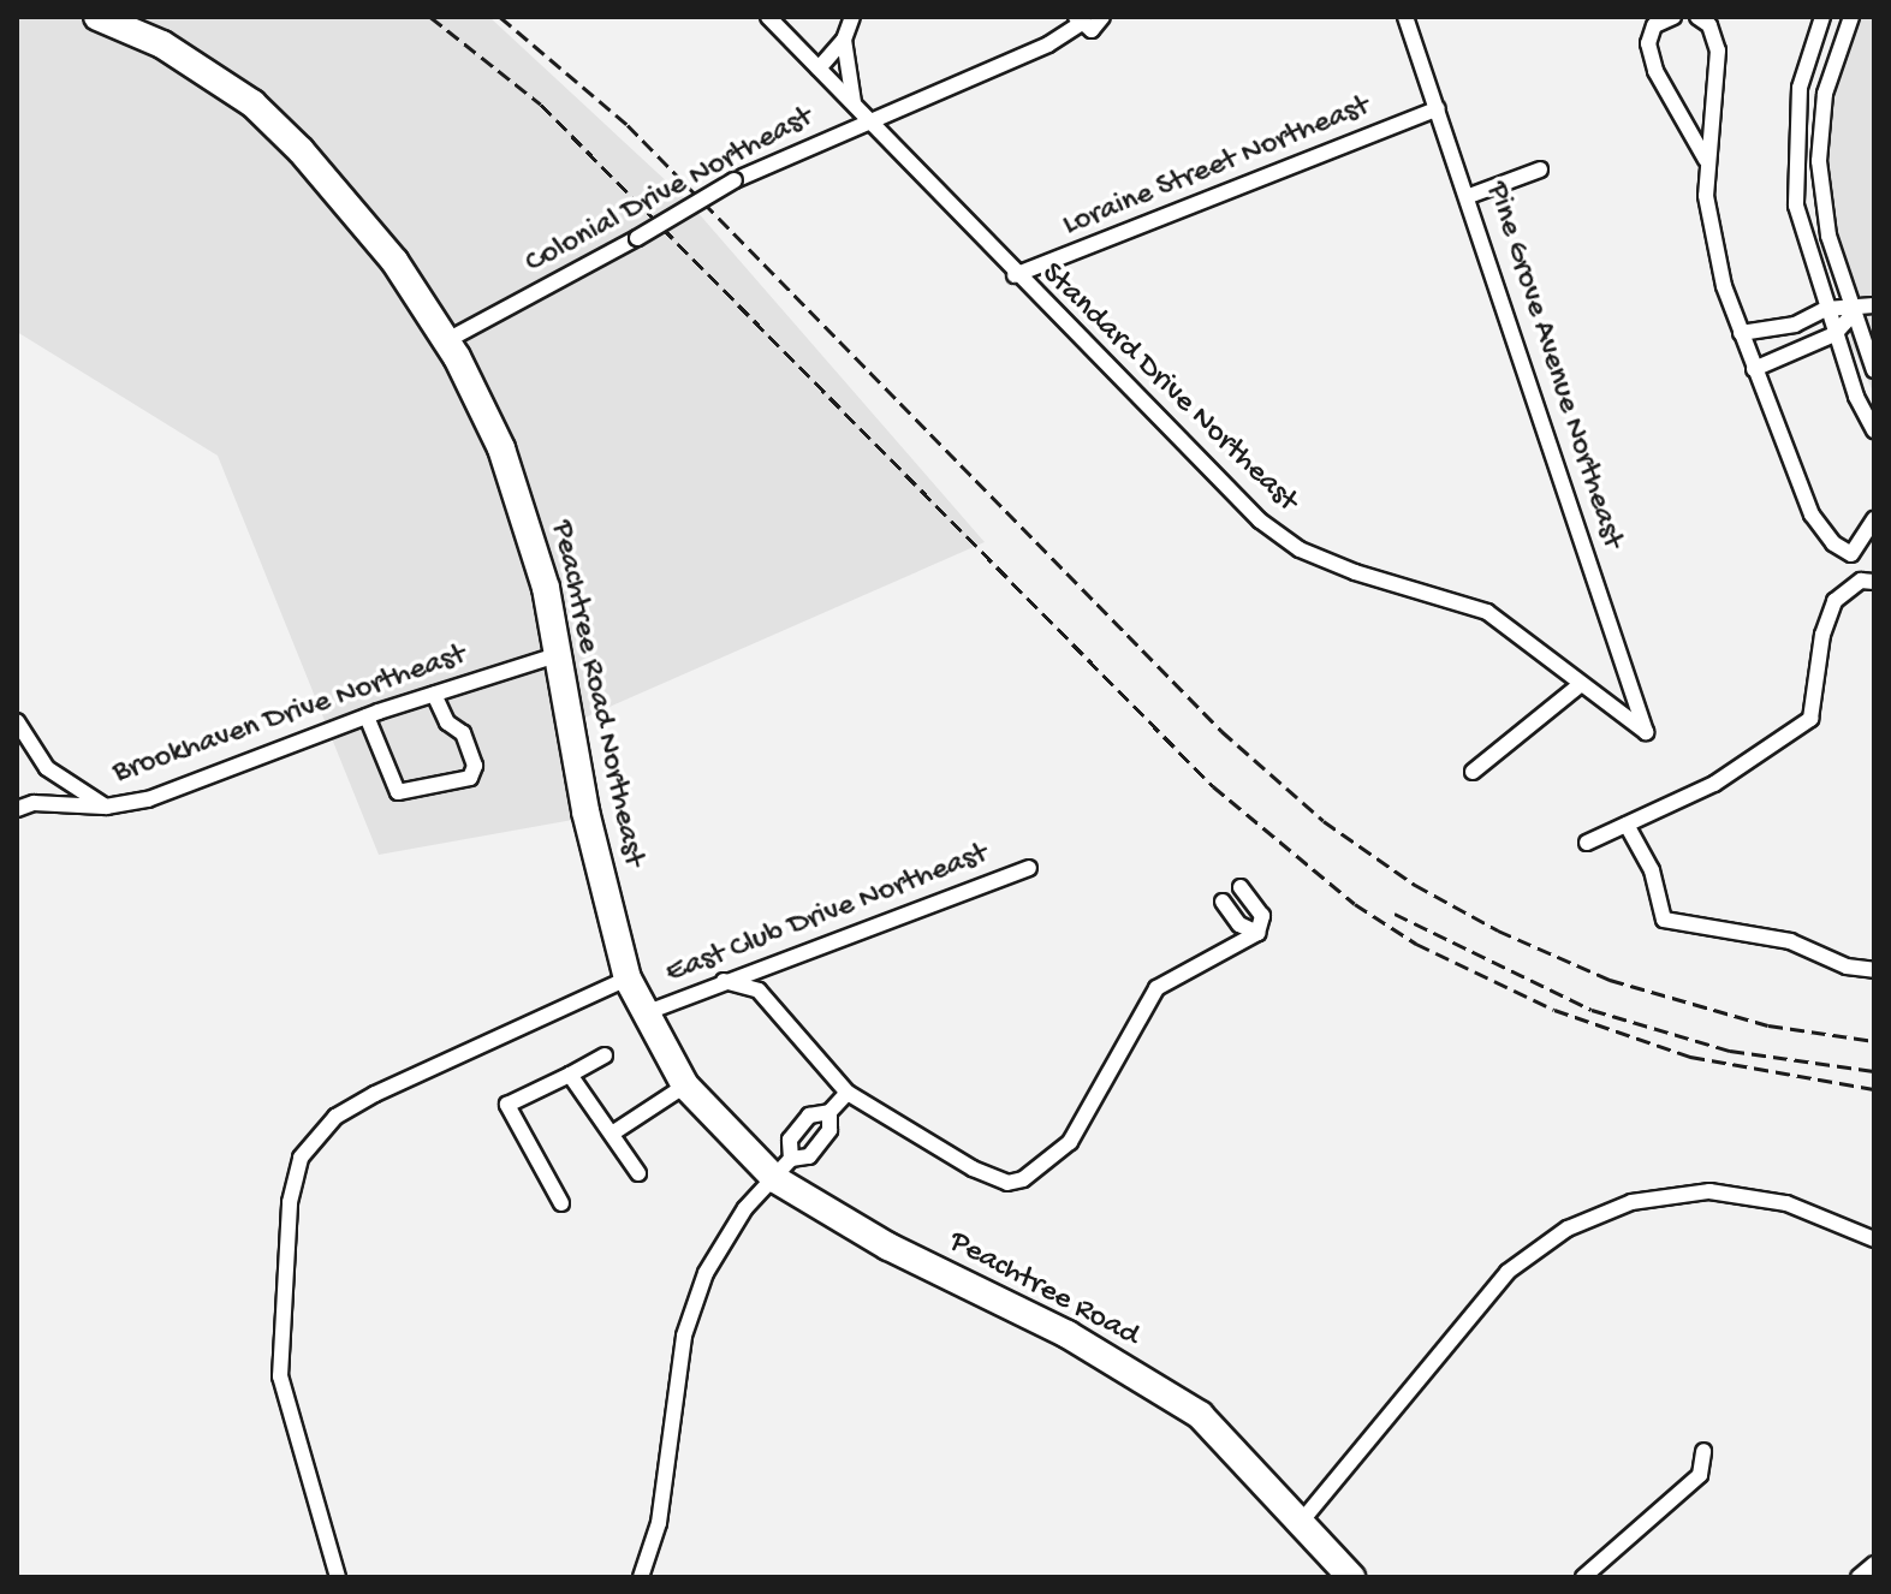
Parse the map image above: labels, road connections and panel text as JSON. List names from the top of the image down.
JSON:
{
  "streets": {
    "highway": ["Peachtree Road Northeast", "Peachtree Road"],
    "street": [
      "Loraine Street Northeast",
      "Colonial Drive Northeast",
      "Pine Grove Avenue Northeast",
      "Standard Drive Northeast",
      "Brookhaven Drive Northeast",
      "East Club Drive Northeast"
    ]
  },
  "crossings": [
    ["Loraine Street Northeast", "Pine Grove Avenue Northeast"],
    ["Loraine Street Northeast", "Standard Drive Northeast"],
    ["Colonial Drive Northeast", "Standard Drive Northeast"],
    ["Colonial Drive Northeast", "Peachtree Road Northeast"],
    ["Pine Grove Avenue Northeast", "Standard Drive Northeast"],
    ["Peachtree Road Northeast", "Brookhaven Drive Northeast"],
    ["Peachtree Road Northeast", "East Club Drive Northeast"],
    ["Peachtree Road Northeast", "Peachtree Road"]
  ]
}
